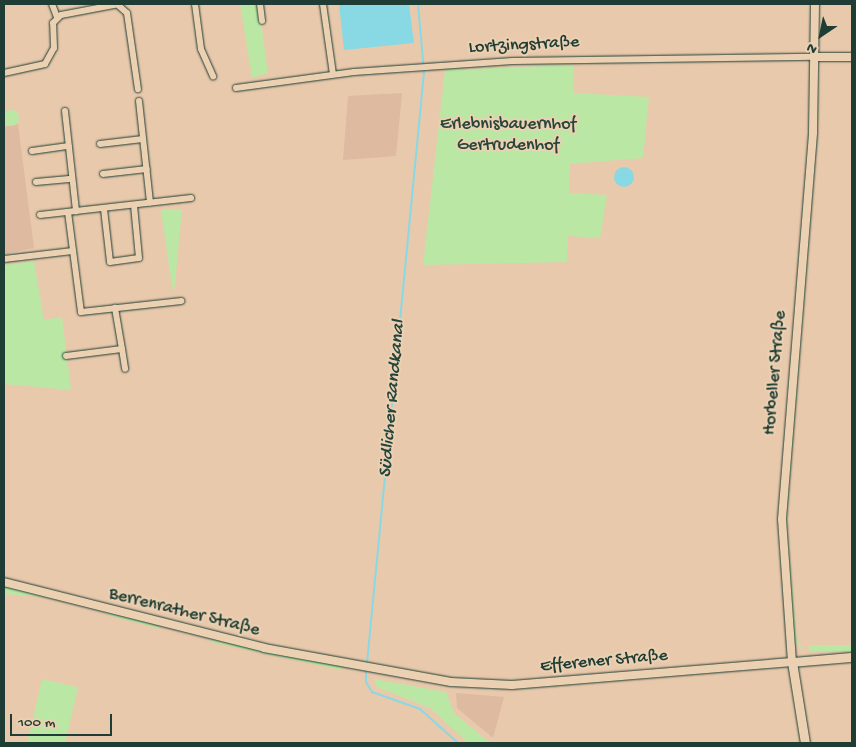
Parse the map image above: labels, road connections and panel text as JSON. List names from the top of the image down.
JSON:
{
  "streets": {
    "main road": ["Horbeller Straße", "Efferener Straße"],
    "street": ["Lortzingstraße", "Berrenrather Straße"]
  },
  "crossings": [
    ["Lortzingstraße", "Horbeller Straße"],
    ["Horbeller Straße", "Efferener Straße"],
    ["Berrenrather Straße", "Efferener Straße"]
  ],
  "water": ["Südlicher Randkanal"],
  "parks": ["Erlebnisbauernhof Gertrudenhof"],
  "scale_bar": "100 m",
  "north": "bottom left"
}
